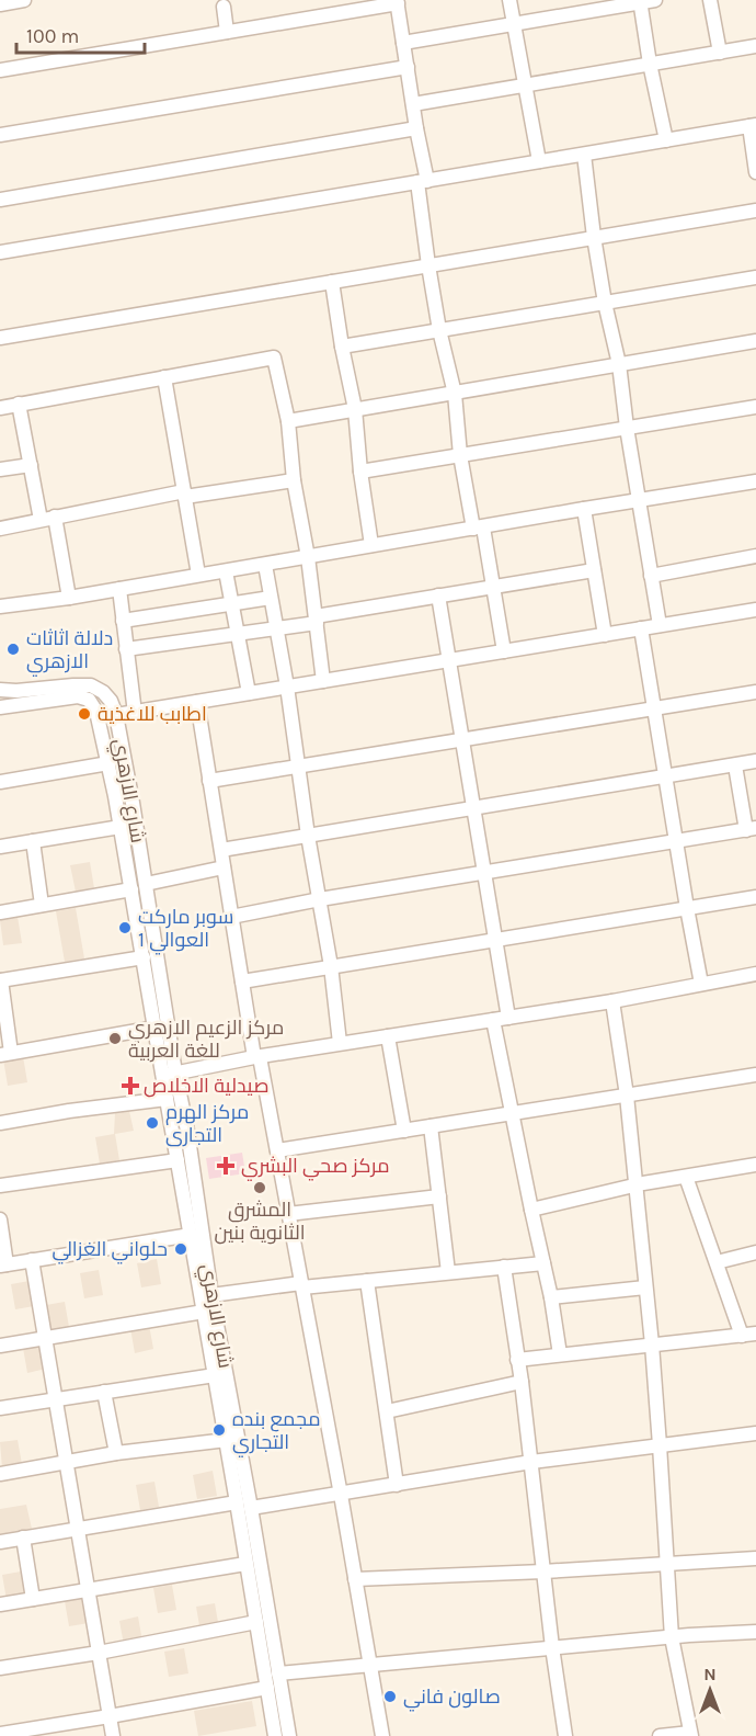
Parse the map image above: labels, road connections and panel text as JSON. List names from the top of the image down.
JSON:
{
  "streets": {
    "street": ["شارع الازهري"]
  },
  "places": {
    "other": [
      "دلالة اثاثات الازهري",
      "اطابب للاغذية",
      "سوبر ماركت العوالي 1",
      "مركز الزعيم الازهري للغة العربية",
      "مركز الهرم التجارى",
      "المشرق الثانوية بنين",
      "حلواني الغزالي",
      "مجمع بنده التجاري",
      "صالون فاني"
    ],
    "health": ["صيدلية الاخلاص", "مركز صحي البشري"]
  },
  "scale_bar": "100 m",
  "north": "top"
}
